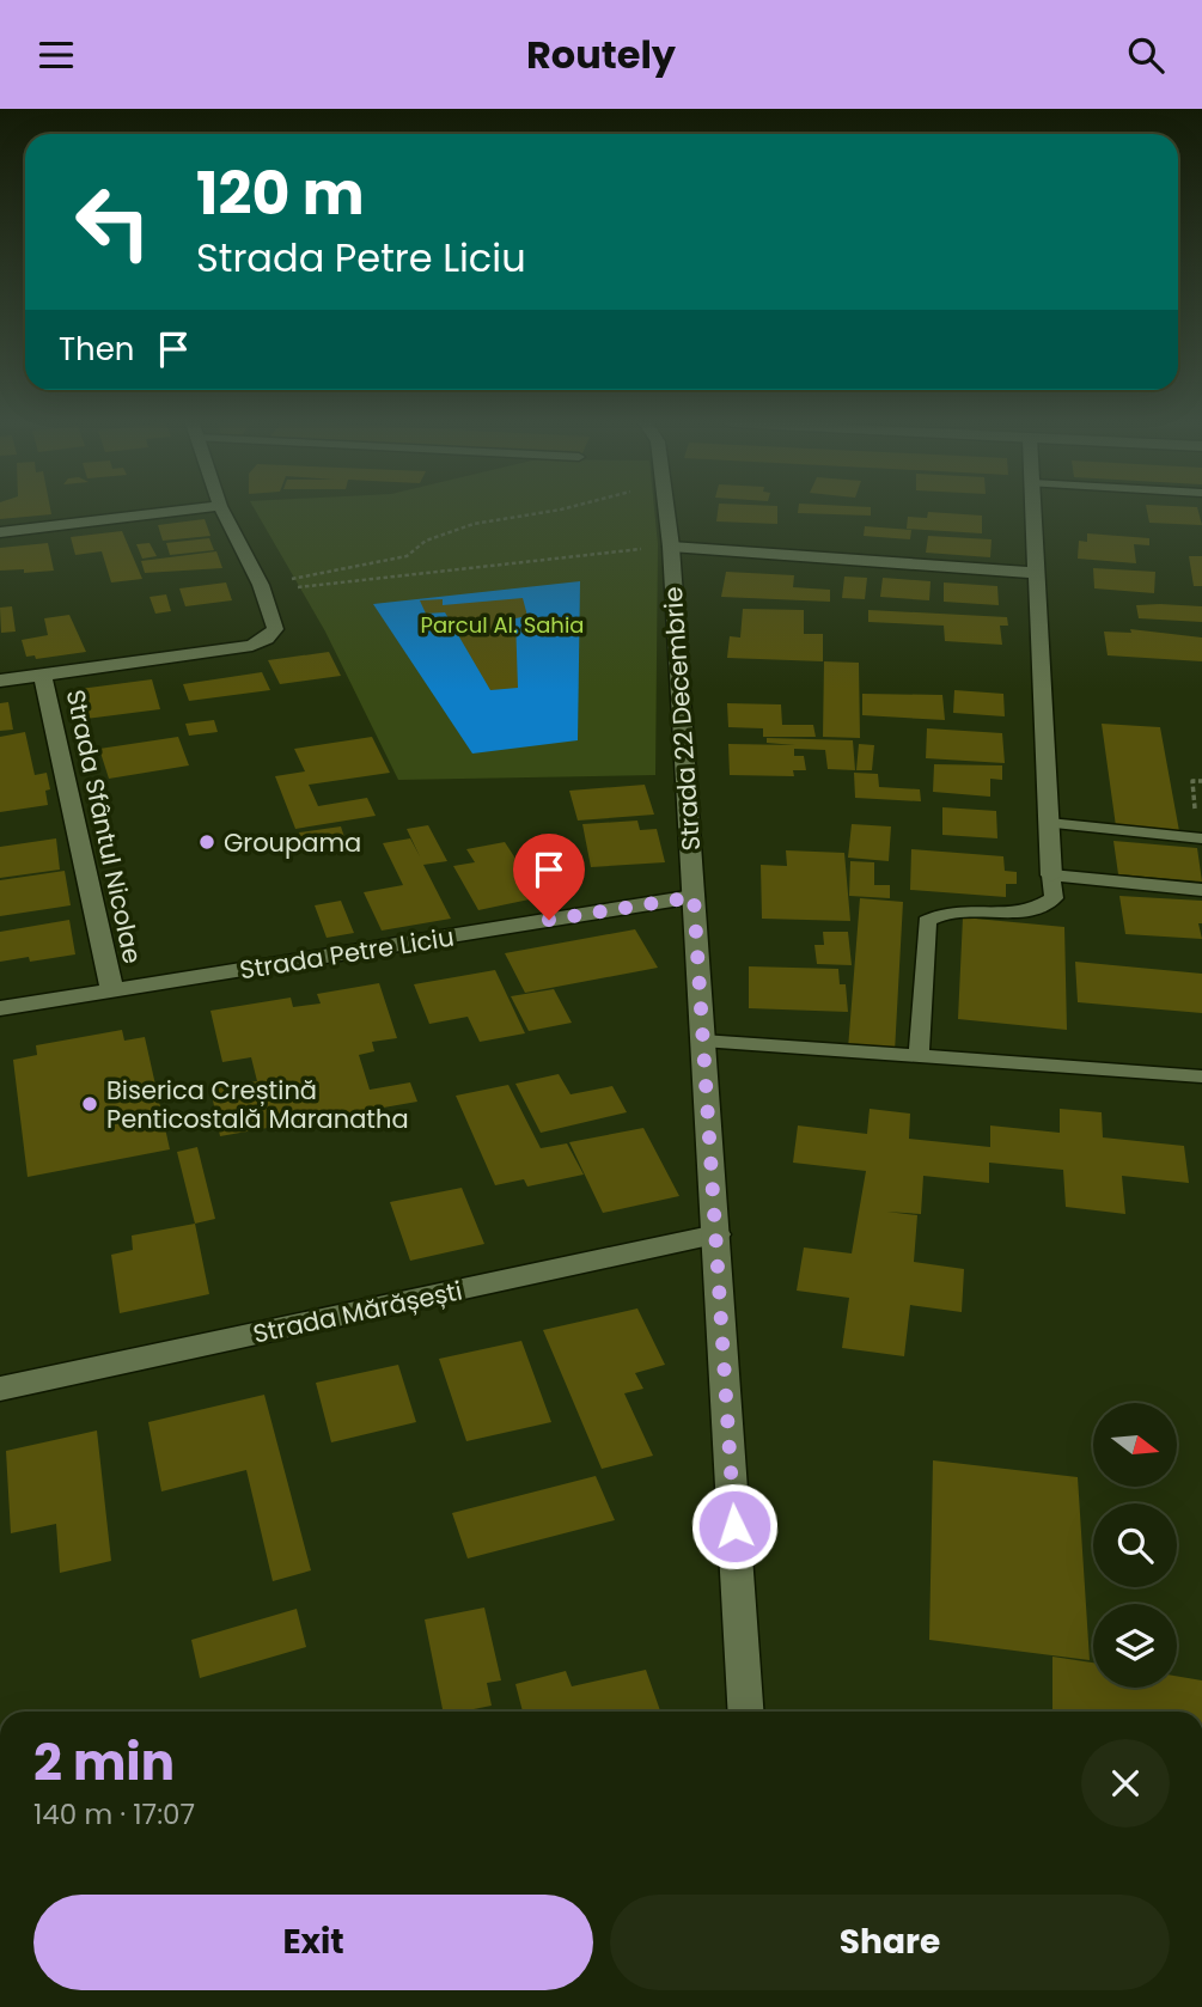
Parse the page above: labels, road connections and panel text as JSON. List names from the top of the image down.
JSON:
{
  "streets": {
    "street": [
      "Strada 22 Decembrie",
      "Strada Sfântul Nicolae",
      "Strada Petre Liciu",
      "Strada Mărășești"
    ]
  },
  "crossings": [
    ["Strada 22 Decembrie", "Strada Petre Liciu"],
    ["Strada 22 Decembrie", "Strada Mărășești"],
    ["Strada Sfântul Nicolae", "Strada Petre Liciu"]
  ],
  "parks": ["Parcul Al. Sahia"],
  "places": ["Groupama", "Biserica Creștină Penticostală Maranatha"],
  "north": "right",
  "page": {
    "header": "Routely",
    "turn": ["120 m", "Strada Petre Liciu"],
    "then": "Then",
    "heading": ["2 min", "140 m · 17:07"],
    "buttons": ["Exit", "Share"]
  }
}
